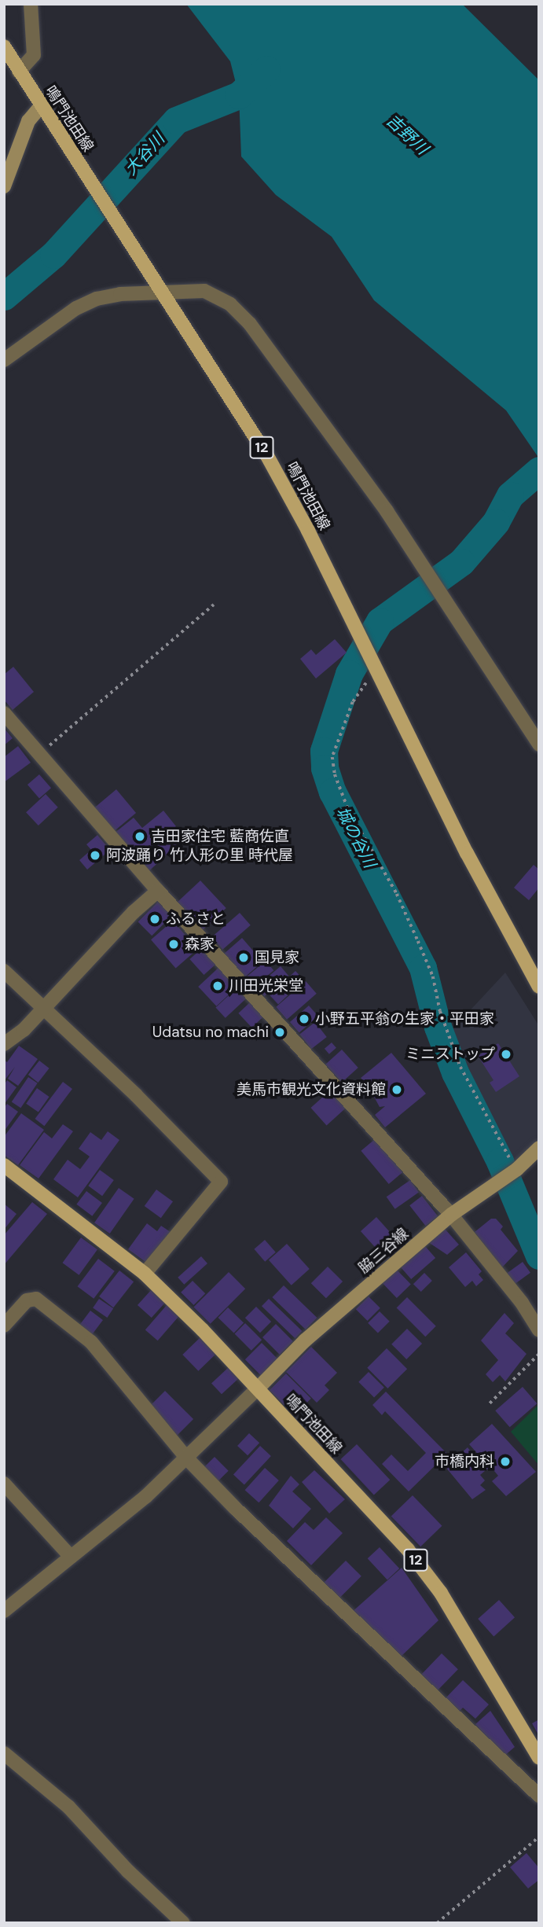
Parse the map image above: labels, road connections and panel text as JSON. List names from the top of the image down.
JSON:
{
  "streets": {
    "main road": ["鳴門池田線", "12", "脇三谷線"]
  },
  "crossings": [
    ["鳴門池田線", "脇三谷線"]
  ],
  "water": ["吉野川", "大谷川", "城の谷川"],
  "places": [
    "吉田家住宅 藍商佐直",
    "阿波踊り 竹人形の里 時代屋",
    "ふるさと",
    "森家",
    "国見家",
    "川田光栄堂",
    "小野五平翁の生家・平田家",
    "Udatsu no machi",
    "ミニストップ",
    "美馬市観光文化資料館",
    "市橋内科"
  ]
}
